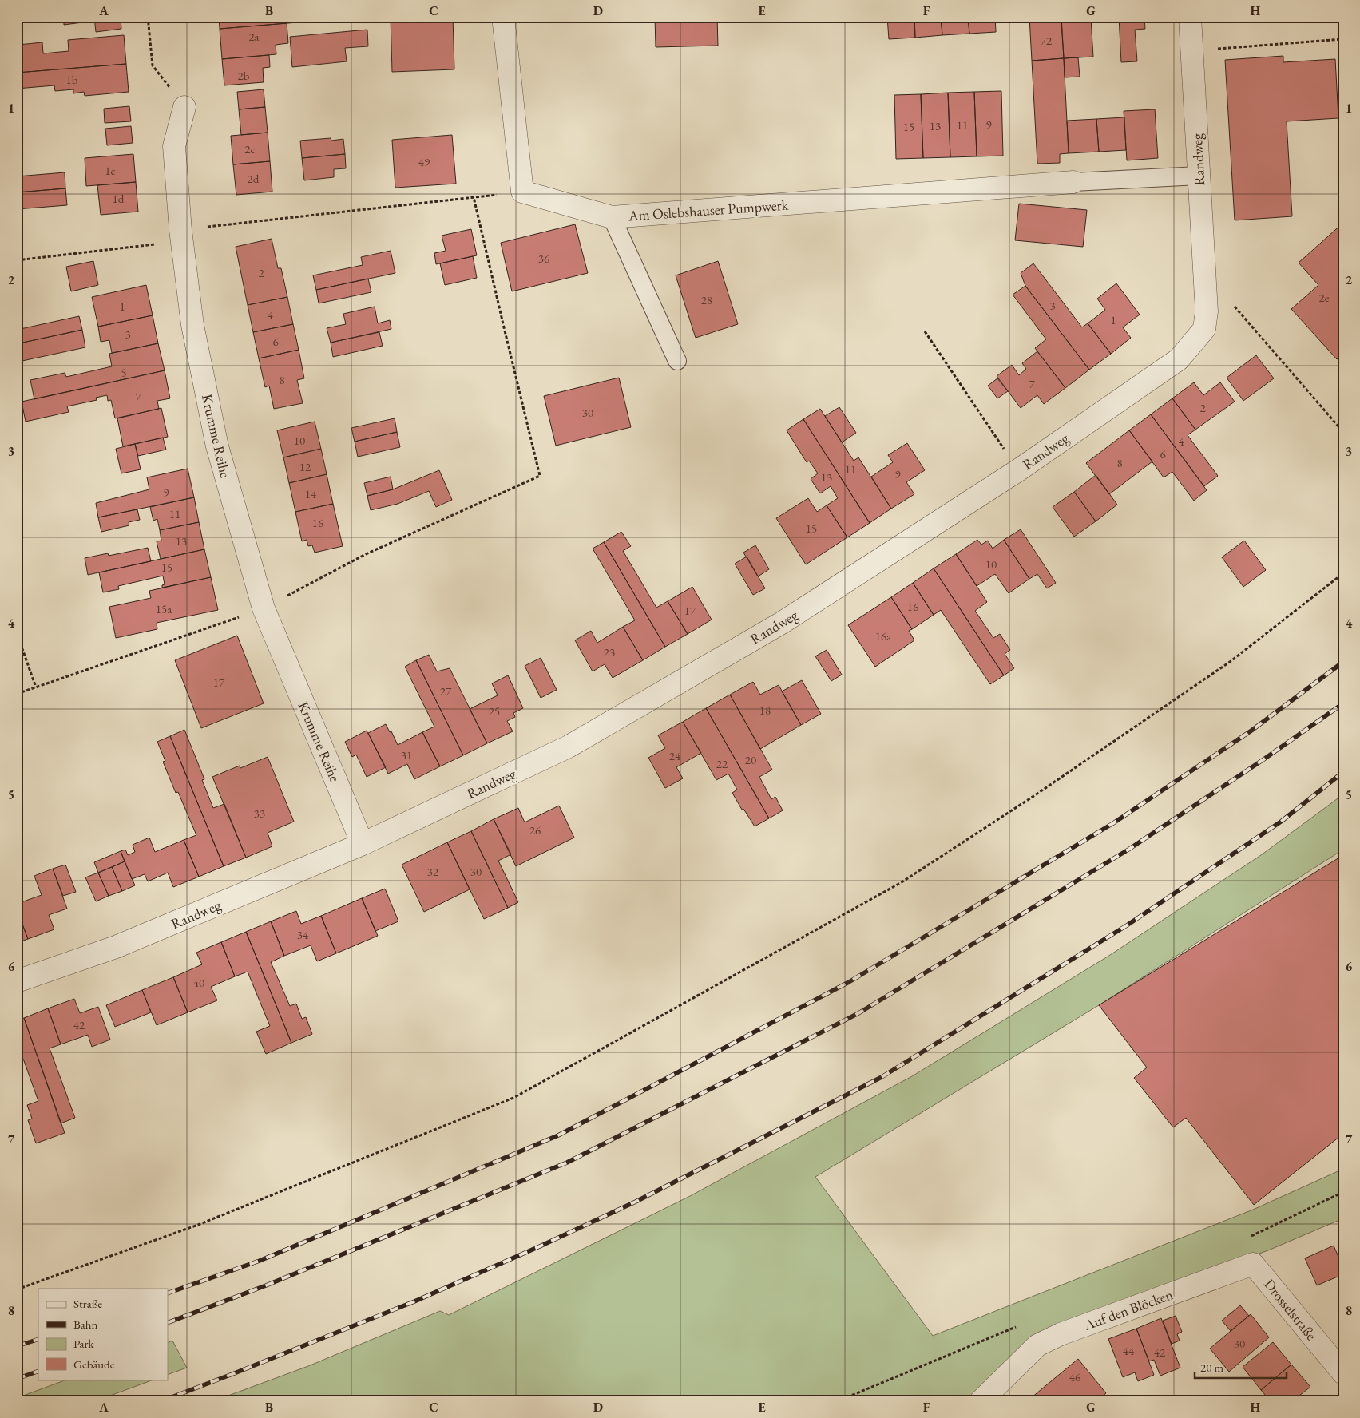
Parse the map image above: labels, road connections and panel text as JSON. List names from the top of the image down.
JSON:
{
  "streets": {
    "street": [
      "Randweg",
      "Am Oslebshauser Pumpwerk",
      "Krumme Reihe",
      "Auf den Blöcken",
      "Drosselstraße"
    ]
  },
  "crossings": [
    ["Randweg", "Krumme Reihe"],
    ["Auf den Blöcken", "Drosselstraße"]
  ],
  "house_numbers": [
    "2a",
    "72",
    "2b",
    "1b",
    "9",
    "11",
    "13",
    "15",
    "2c",
    "49",
    "1c",
    "2d",
    "1d",
    "36",
    "2",
    "2e",
    "28",
    "3",
    "1",
    "4",
    "1",
    "3",
    "6",
    "5",
    "8",
    "7",
    "7",
    "2",
    "30",
    "10",
    "4",
    "6",
    "8",
    "12",
    "11",
    "9",
    "13",
    "9",
    "14",
    "11",
    "16",
    "15",
    "13",
    "10",
    "15",
    "16",
    "15a",
    "17",
    "16a",
    "23",
    "17",
    "27",
    "18",
    "25",
    "31",
    "24",
    "20",
    "22",
    "33",
    "26",
    "32",
    "30",
    "34",
    "40",
    "42",
    "30",
    "44",
    "42",
    "46"
  ],
  "legend": [
    "Straße",
    "Bahn",
    "Park",
    "Gebäude"
  ],
  "scale_bar": "20 m",
  "grid": {
    "columns": [
      "A",
      "B",
      "C",
      "D",
      "E",
      "F",
      "G",
      "H"
    ],
    "rows": [
      "1",
      "2",
      "3",
      "4",
      "5",
      "6",
      "7",
      "8"
    ]
  }
}
